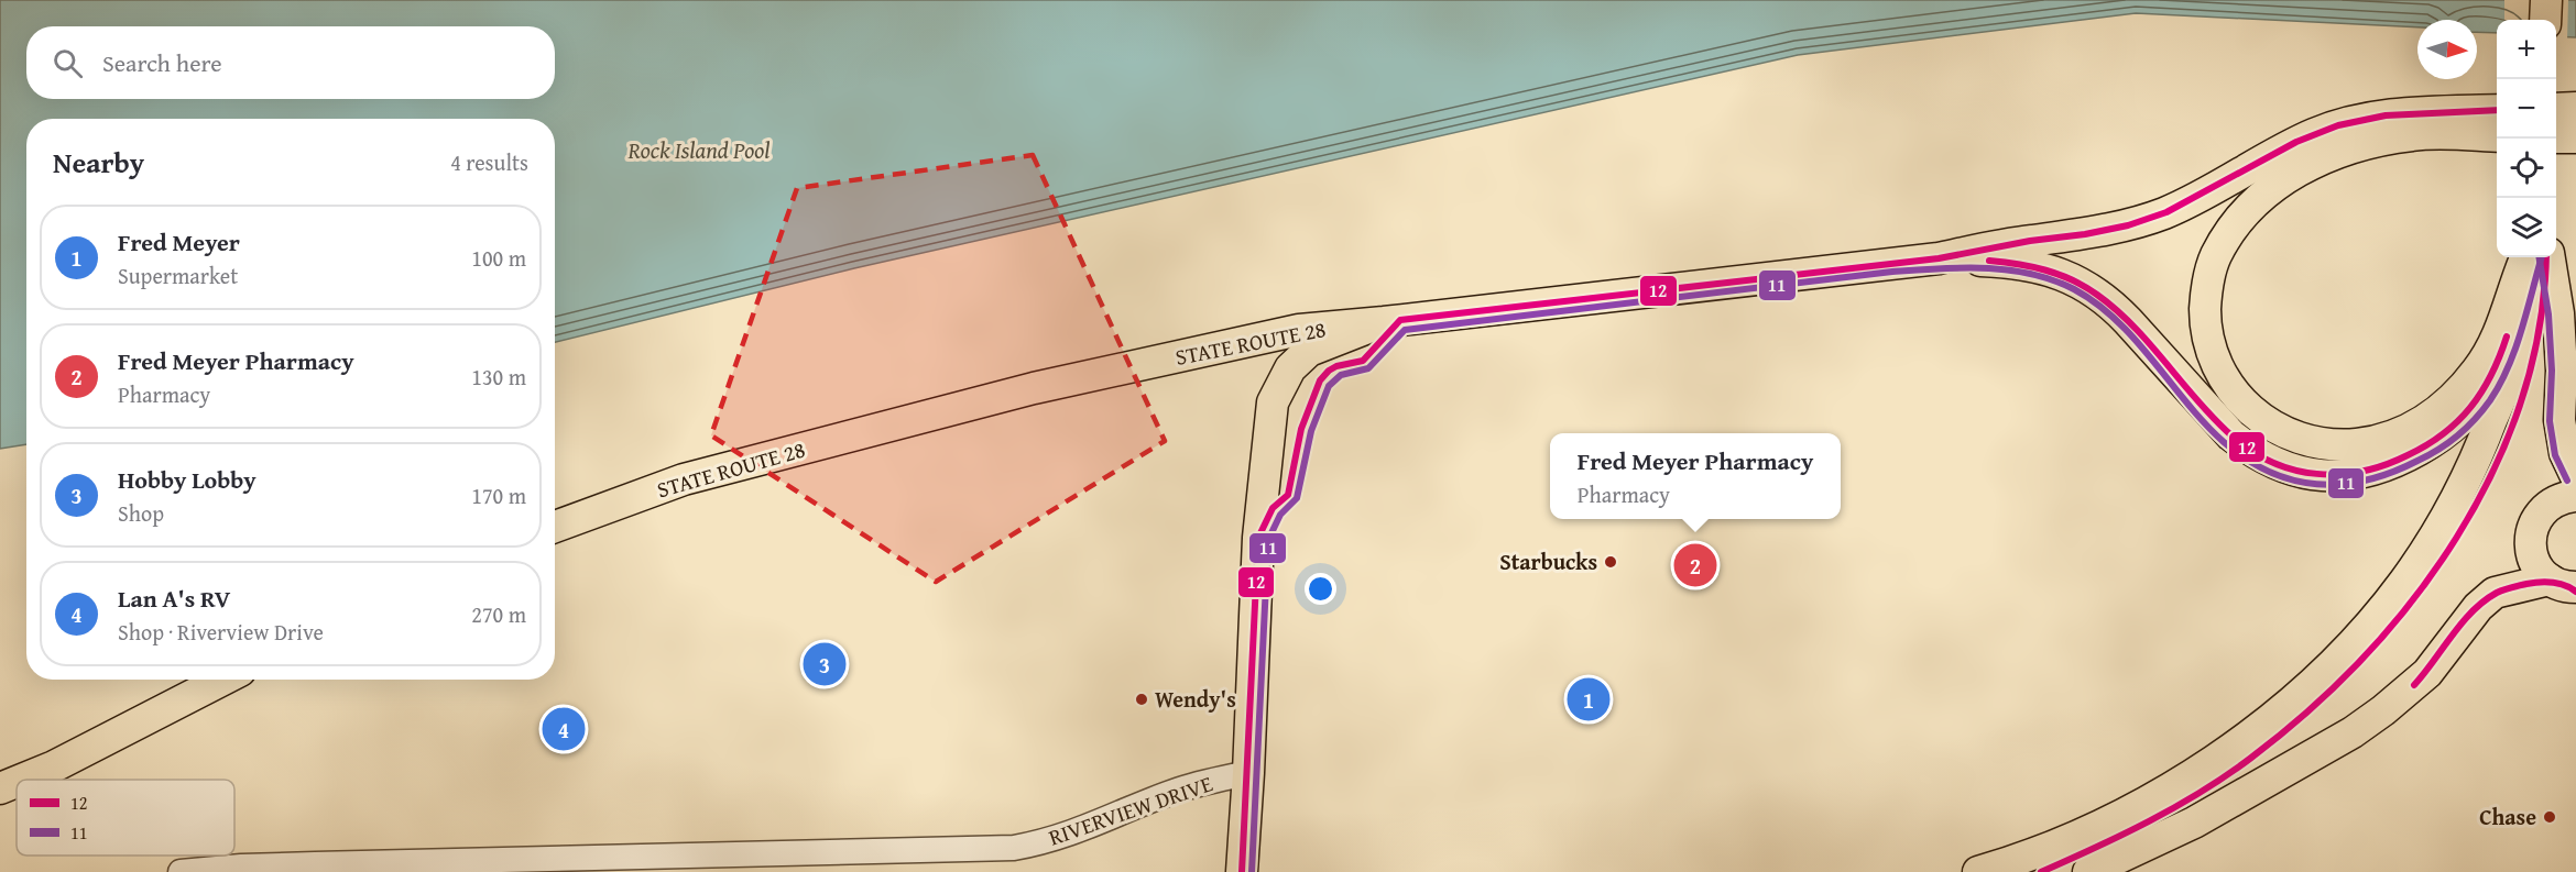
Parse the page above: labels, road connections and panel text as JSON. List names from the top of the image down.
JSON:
{
  "streets": {
    "main road": ["STATE ROUTE 28"],
    "street": ["RIVERVIEW DRIVE"]
  },
  "water": ["Rock Island Pool"],
  "places": ["Starbucks", "Wendy's", "Chase"],
  "lines": ["transit line 12", "transit line 11"],
  "legend": ["12", "11"],
  "north": "right",
  "page": {
    "map_buttons": ["+", "−"],
    "search": "Search here",
    "heading": ["Nearby", "4 results"],
    "list": [
      {
        "mark": "1",
        "name": "Fred Meyer",
        "note": "Supermarket",
        "value": "100 m"
      },
      {
        "mark": "2",
        "name": "Fred Meyer Pharmacy",
        "note": "Pharmacy",
        "value": "130 m"
      },
      {
        "mark": "3",
        "name": "Hobby Lobby",
        "note": "Shop",
        "value": "170 m"
      },
      {
        "mark": "4",
        "name": "Lan A's RV",
        "note": "Shop · Riverview Drive",
        "value": "270 m"
      }
    ],
    "popup": ["Fred Meyer Pharmacy", "Pharmacy"],
    "pins": [
      "2",
      "3",
      "1",
      "4"
    ]
  }
}
